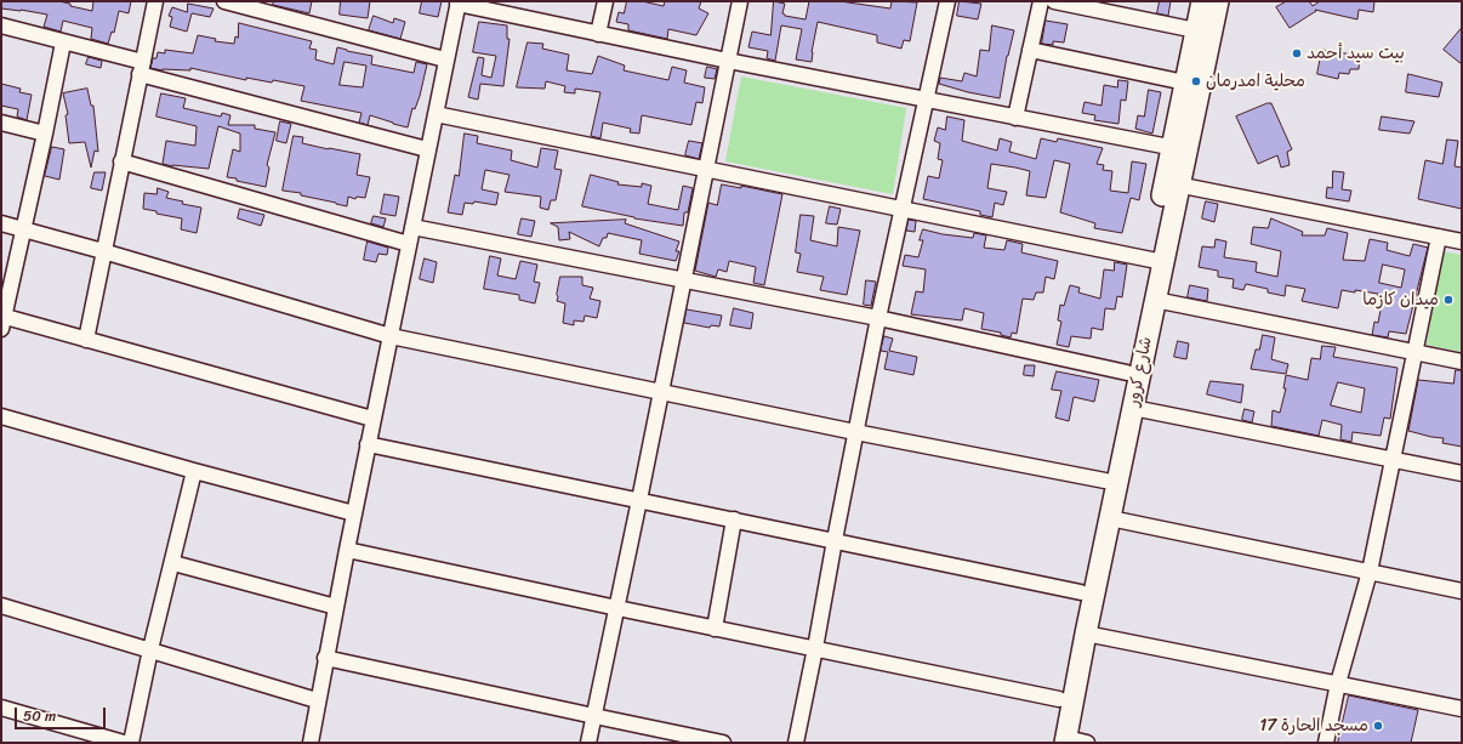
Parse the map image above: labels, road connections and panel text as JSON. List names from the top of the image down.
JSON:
{
  "streets": {
    "main road": ["شارع كرور"]
  },
  "places": [
    "بيت سيد أحمد",
    "محلية امدرمان",
    "ميدان كازما",
    "مسجد الحارة 17"
  ],
  "scale_bar": "50 m"
}
